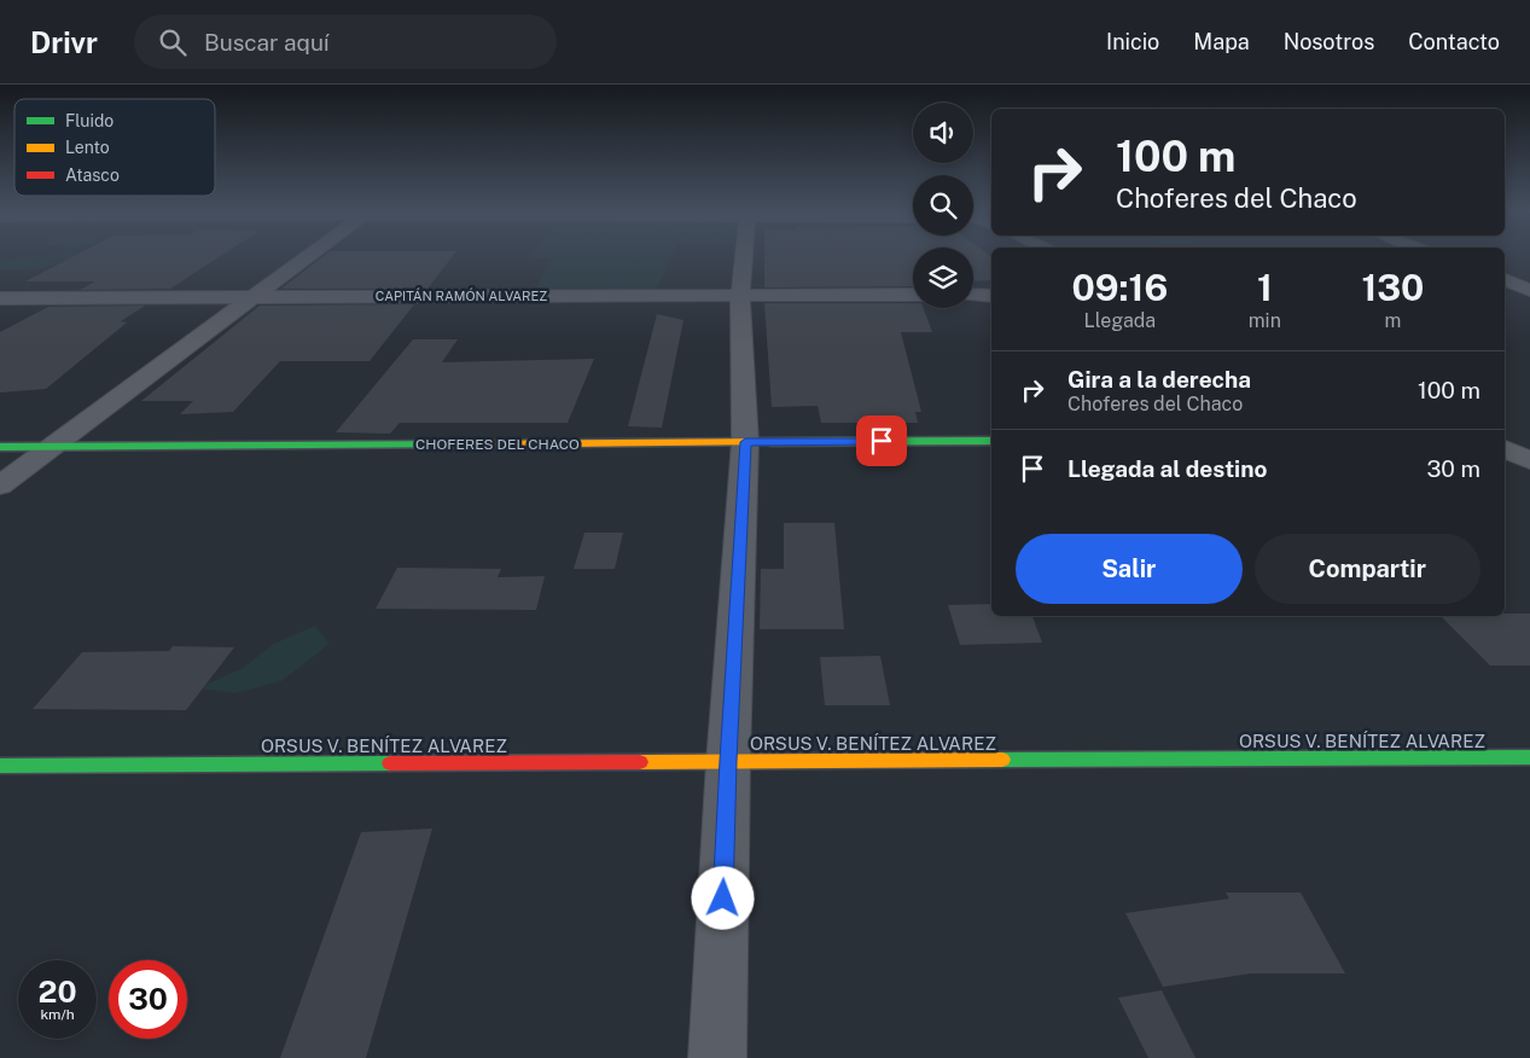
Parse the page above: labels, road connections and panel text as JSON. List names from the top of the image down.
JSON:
{
  "streets": {
    "street": ["CAPITÁN RAMÓN ALVAREZ", "CHOFERES DEL CHACO", "ORSUS V. BENÍTEZ ALVAREZ"]
  },
  "legend": ["Fluido", "Lento", "Atasco"],
  "page": {
    "header": "Drivr",
    "search": "Buscar aquí",
    "nav": [
      "Inicio",
      "Mapa",
      "Nosotros",
      "Contacto"
    ],
    "turn": ["100 m", "Choferes del Chaco"],
    "eta": [
      "09:16",
      "Llegada",
      "1",
      "min",
      "130",
      "m"
    ],
    "list": [
      {
        "name": "Gira a la derecha",
        "note": "Choferes del Chaco",
        "value": "100 m"
      },
      {
        "name": "Llegada al destino",
        "value": "30 m"
      }
    ],
    "buttons": ["Salir", "Compartir"],
    "speed": "20 km/h",
    "limit": "30"
  }
}
